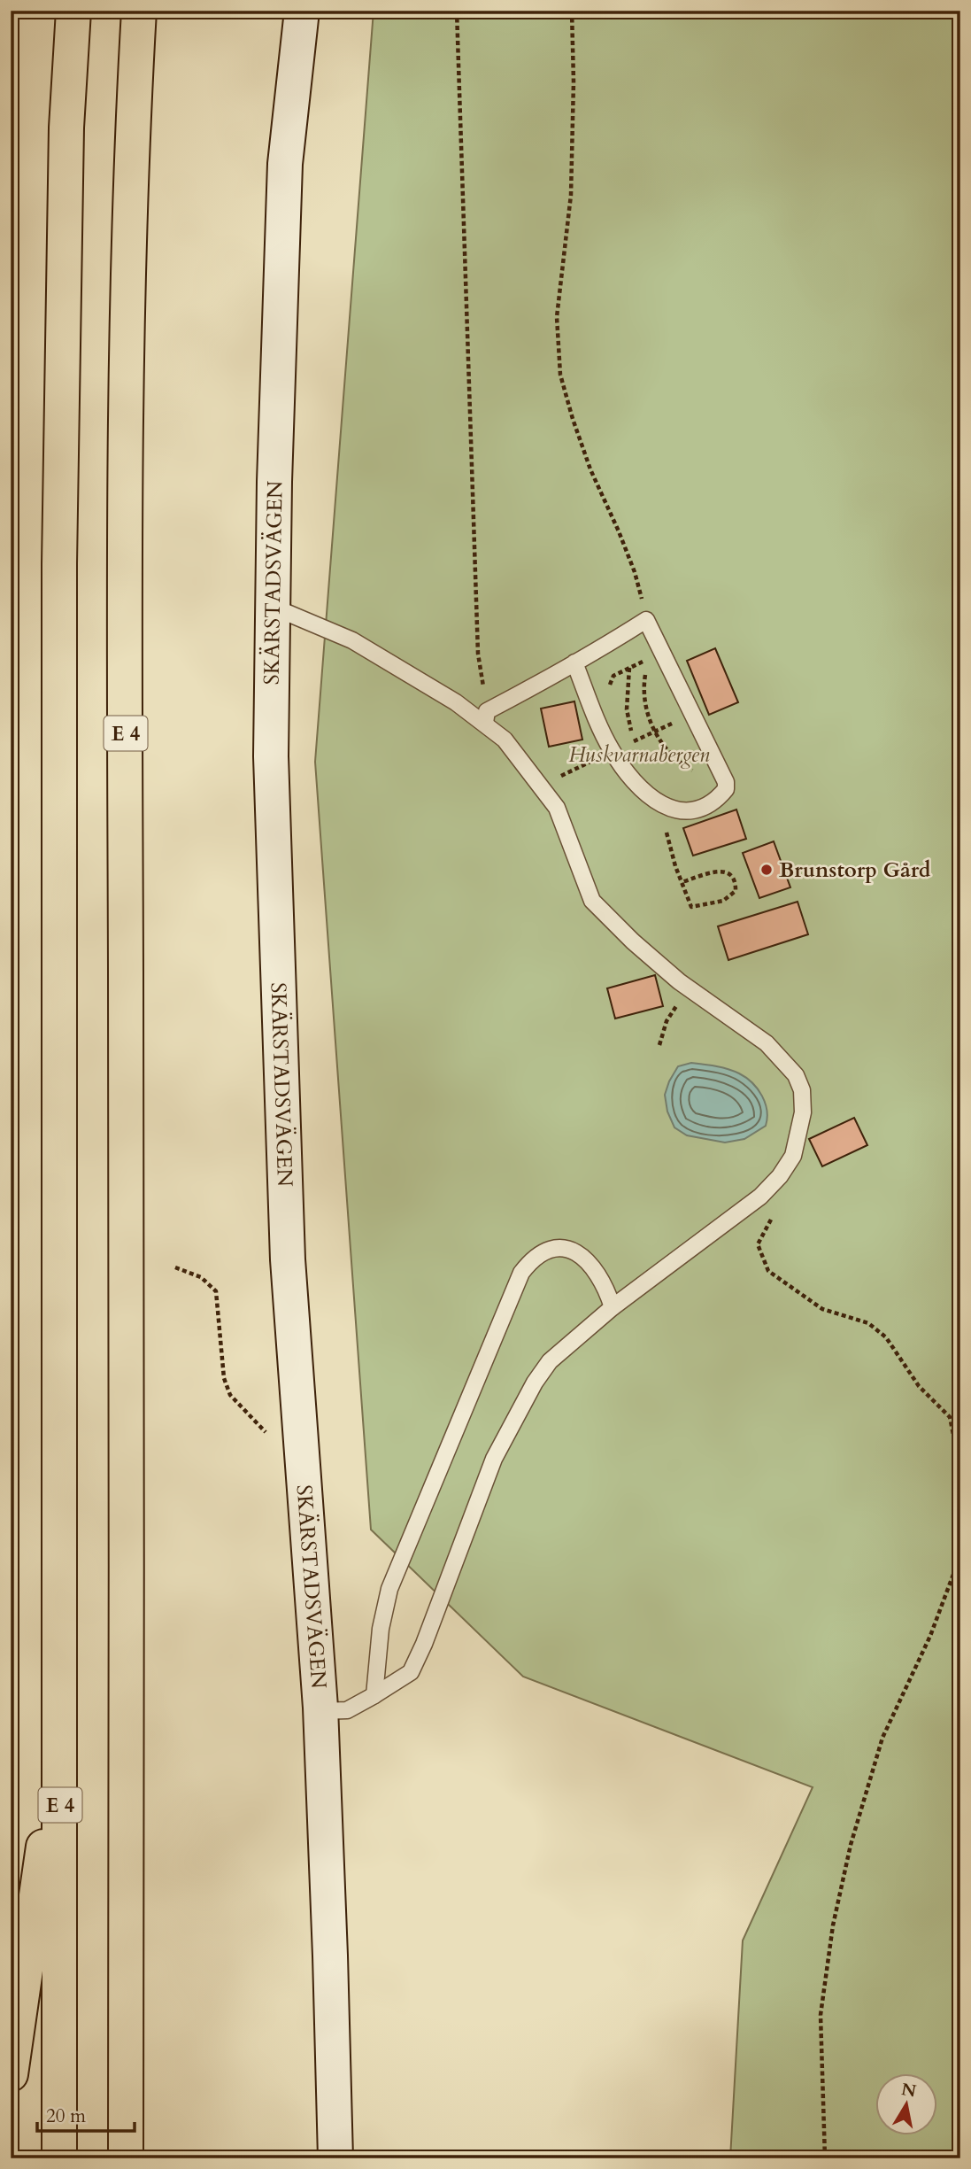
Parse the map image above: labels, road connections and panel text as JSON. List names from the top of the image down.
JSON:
{
  "streets": {
    "highway": ["E 4"],
    "main road": ["SKÄRSTADSVÄGEN"]
  },
  "parks": ["Huskvarnabergen"],
  "places": ["Brunstorp Gård"],
  "scale_bar": "20 m",
  "north": "top"
}
